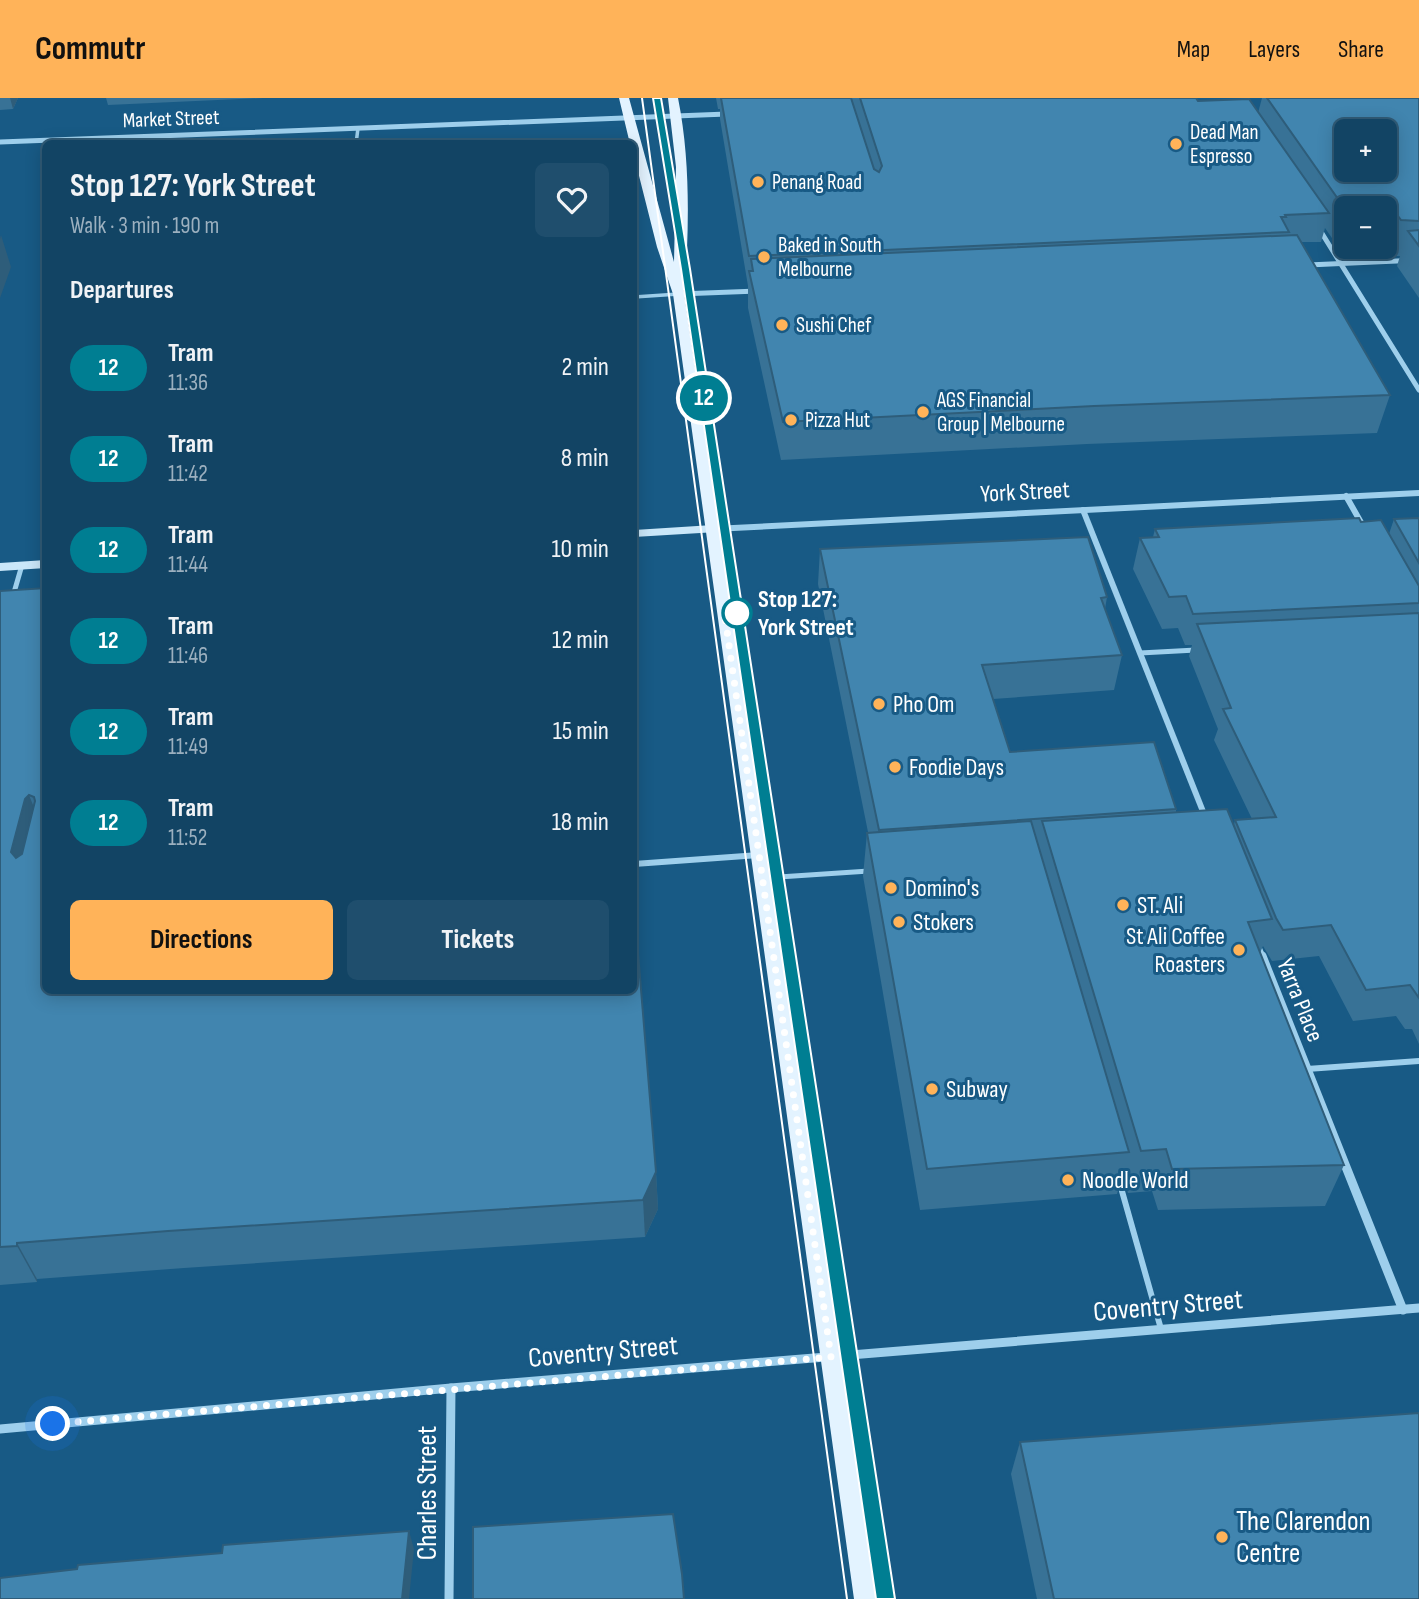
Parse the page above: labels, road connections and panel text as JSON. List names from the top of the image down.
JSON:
{
  "streets": {
    "street": [
      "Market Street",
      "York Street",
      "Yarra Place",
      "Coventry Street",
      "Charles Street"
    ]
  },
  "crossings": [
    ["Yarra Place", "Coventry Street"],
    ["Coventry Street", "Charles Street"]
  ],
  "places": [
    "Dead Man Espresso",
    "Penang Road",
    "Baked in South Melbourne",
    "Sushi Chef",
    "AGS Financial Group | Melbourne",
    "Pizza Hut",
    "Stop 127: York Street",
    "Pho Om",
    "Foodie Days",
    "Domino's",
    "ST. Ali",
    "Stokers",
    "St Ali Coffee Roasters",
    "Subway",
    "Noodle World",
    "The Clarendon Centre"
  ],
  "lines": ["tram line 12"],
  "page": {
    "header": "Commutr",
    "nav": ["Map", "Layers", "Share"],
    "on_map": "12",
    "map_buttons": ["+", "−"],
    "heading": [
      ["Stop 127: York Street", "Walk · 3 min · 190 m"],
      "Departures"
    ],
    "list": [
      {
        "mark": "12",
        "name": "Tram",
        "note": "11:36",
        "value": "2 min"
      },
      {
        "mark": "12",
        "name": "Tram",
        "note": "11:42",
        "value": "8 min"
      },
      {
        "mark": "12",
        "name": "Tram",
        "note": "11:44",
        "value": "10 min"
      },
      {
        "mark": "12",
        "name": "Tram",
        "note": "11:46",
        "value": "12 min"
      },
      {
        "mark": "12",
        "name": "Tram",
        "note": "11:49",
        "value": "15 min"
      },
      {
        "mark": "12",
        "name": "Tram",
        "note": "11:52",
        "value": "18 min"
      }
    ],
    "buttons": ["Directions", "Tickets"]
  }
}
